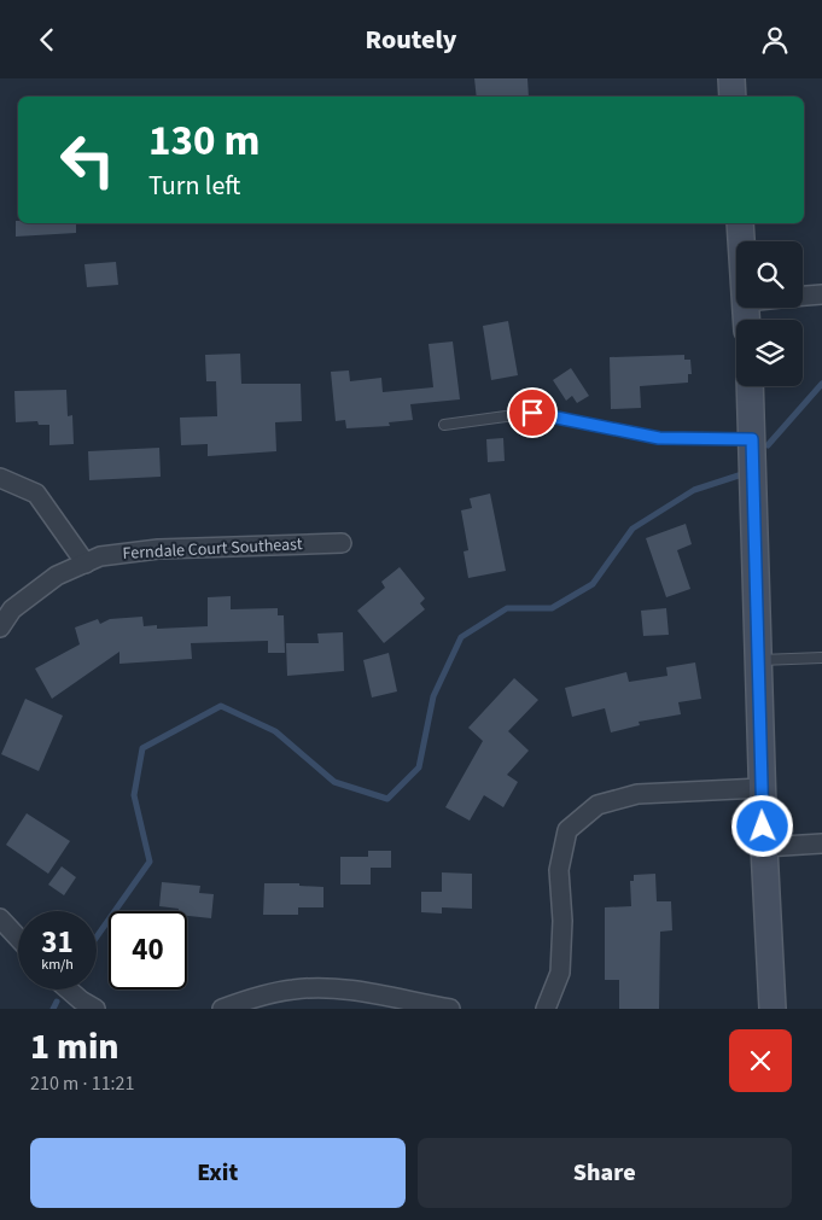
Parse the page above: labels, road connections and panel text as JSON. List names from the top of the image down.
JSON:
{
  "streets": {
    "street": ["Ferndale Court Southeast"]
  },
  "page": {
    "header": "Routely",
    "turn": ["130 m", "Turn left"],
    "speed": "31 km/h",
    "limit": "40",
    "heading": ["1 min", "210 m · 11:21"],
    "buttons": ["Exit", "Share"]
  }
}
